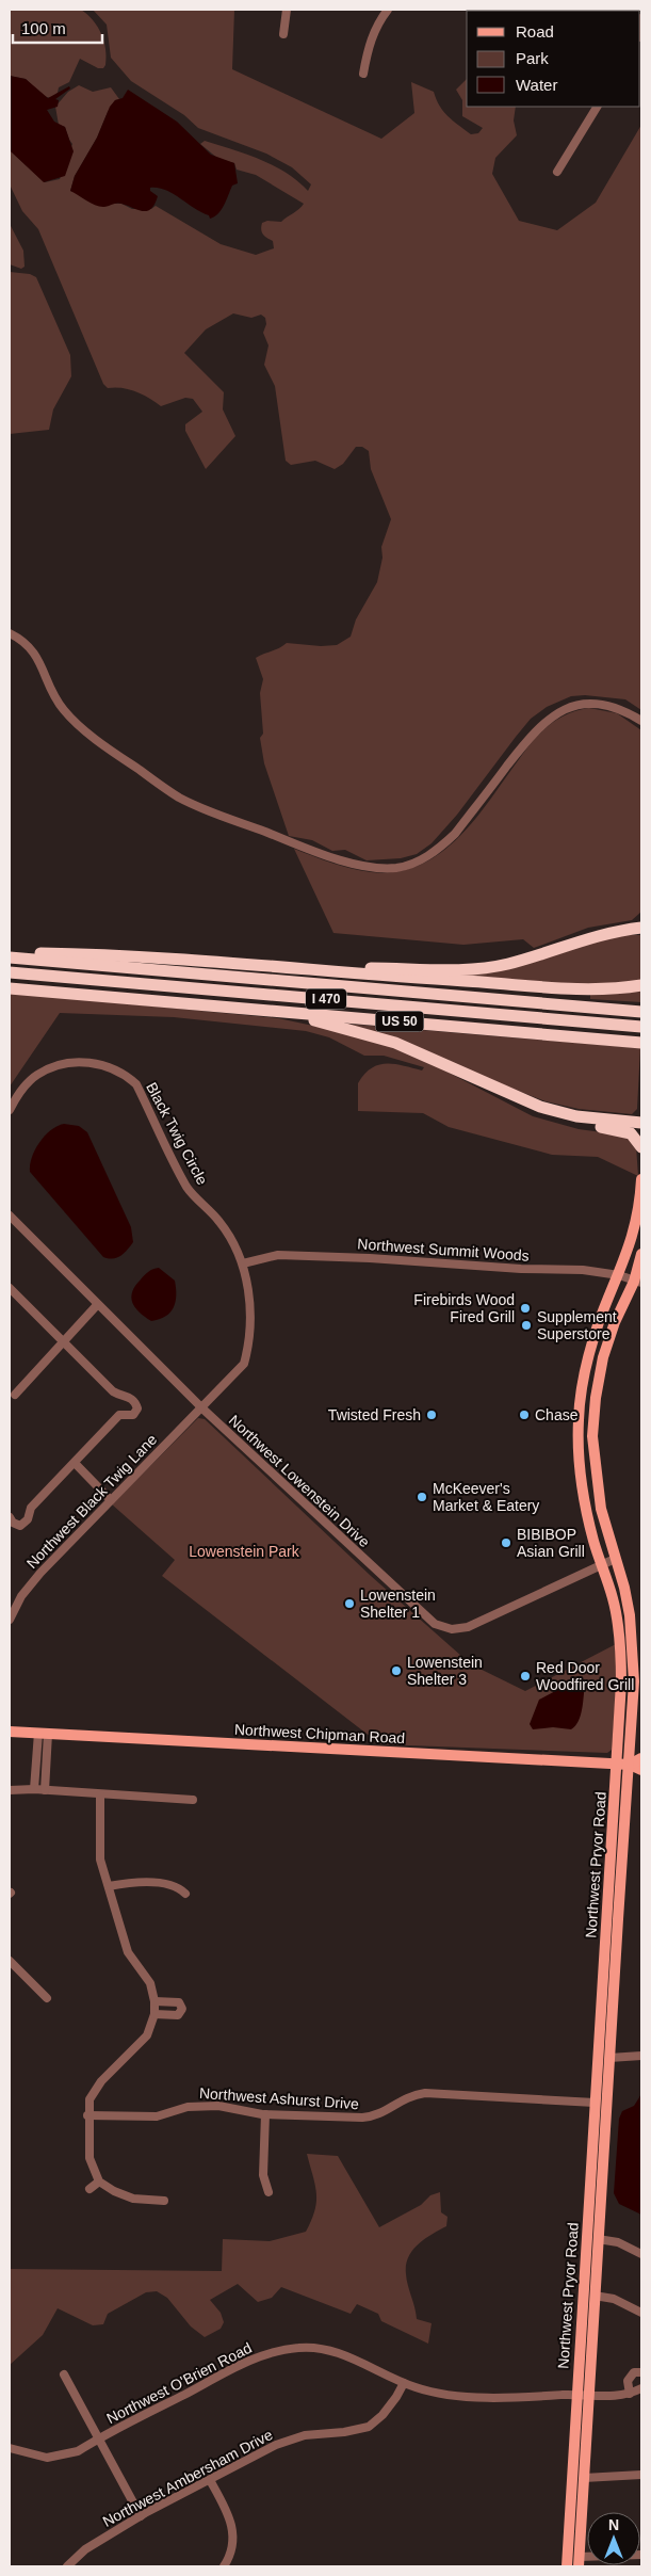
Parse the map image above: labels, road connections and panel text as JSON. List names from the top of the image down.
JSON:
{
  "streets": {
    "highway": ["I 470", "US 50"],
    "main road": ["Northwest Chipman Road", "Northwest Pryor Road"],
    "street": [
      "Black Twig Circle",
      "Northwest Summit Woods",
      "Northwest Lowenstein Drive",
      "Northwest Black Twig Lane",
      "Northwest Ashurst Drive",
      "Northwest O'Brien Road",
      "Northwest Ambersham Drive"
    ]
  },
  "crossings": [
    ["Black Twig Circle", "Northwest Summit Woods"],
    ["Black Twig Circle", "Northwest Lowenstein Drive"],
    ["Black Twig Circle", "Northwest Black Twig Lane"],
    ["Northwest Summit Woods", "Northwest Pryor Road"],
    ["Northwest Lowenstein Drive", "Northwest Black Twig Lane"],
    ["Northwest Lowenstein Drive", "Northwest Pryor Road"],
    ["Northwest Chipman Road", "Northwest Pryor Road"],
    ["Northwest Pryor Road", "Northwest Ashurst Drive"],
    ["Northwest Pryor Road", "Northwest O'Brien Road"],
    ["Northwest O'Brien Road", "Northwest Ambersham Drive"]
  ],
  "parks": ["Lowenstein Park"],
  "places": [
    "Firebirds Wood Fired Grill",
    "Supplement Superstore",
    "Twisted Fresh",
    "Chase",
    "McKeever's Market & Eatery",
    "BIBIBOP Asian Grill",
    "Lowenstein Shelter 1",
    "Lowenstein Shelter 3",
    "Red Door Woodfired Grill"
  ],
  "legend": ["Road", "Park", "Water"],
  "scale_bar": "100 m",
  "north": "top"
}
